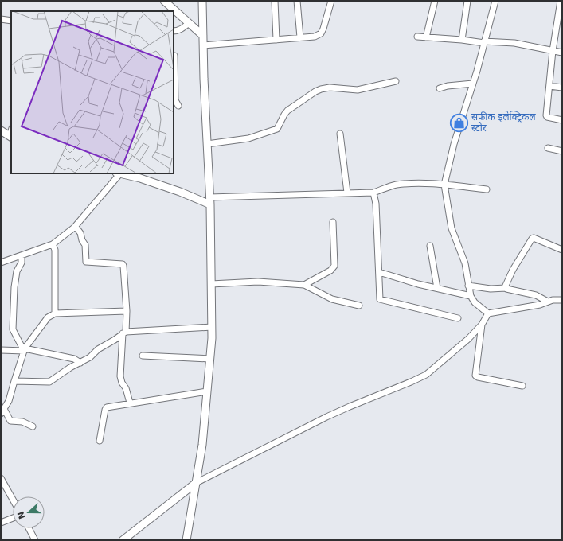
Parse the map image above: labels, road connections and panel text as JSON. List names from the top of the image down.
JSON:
{
  "places": {
    "shop": ["सफीक इलेक्ट्रिकल स्टोर"]
  },
  "north": "left"
}
